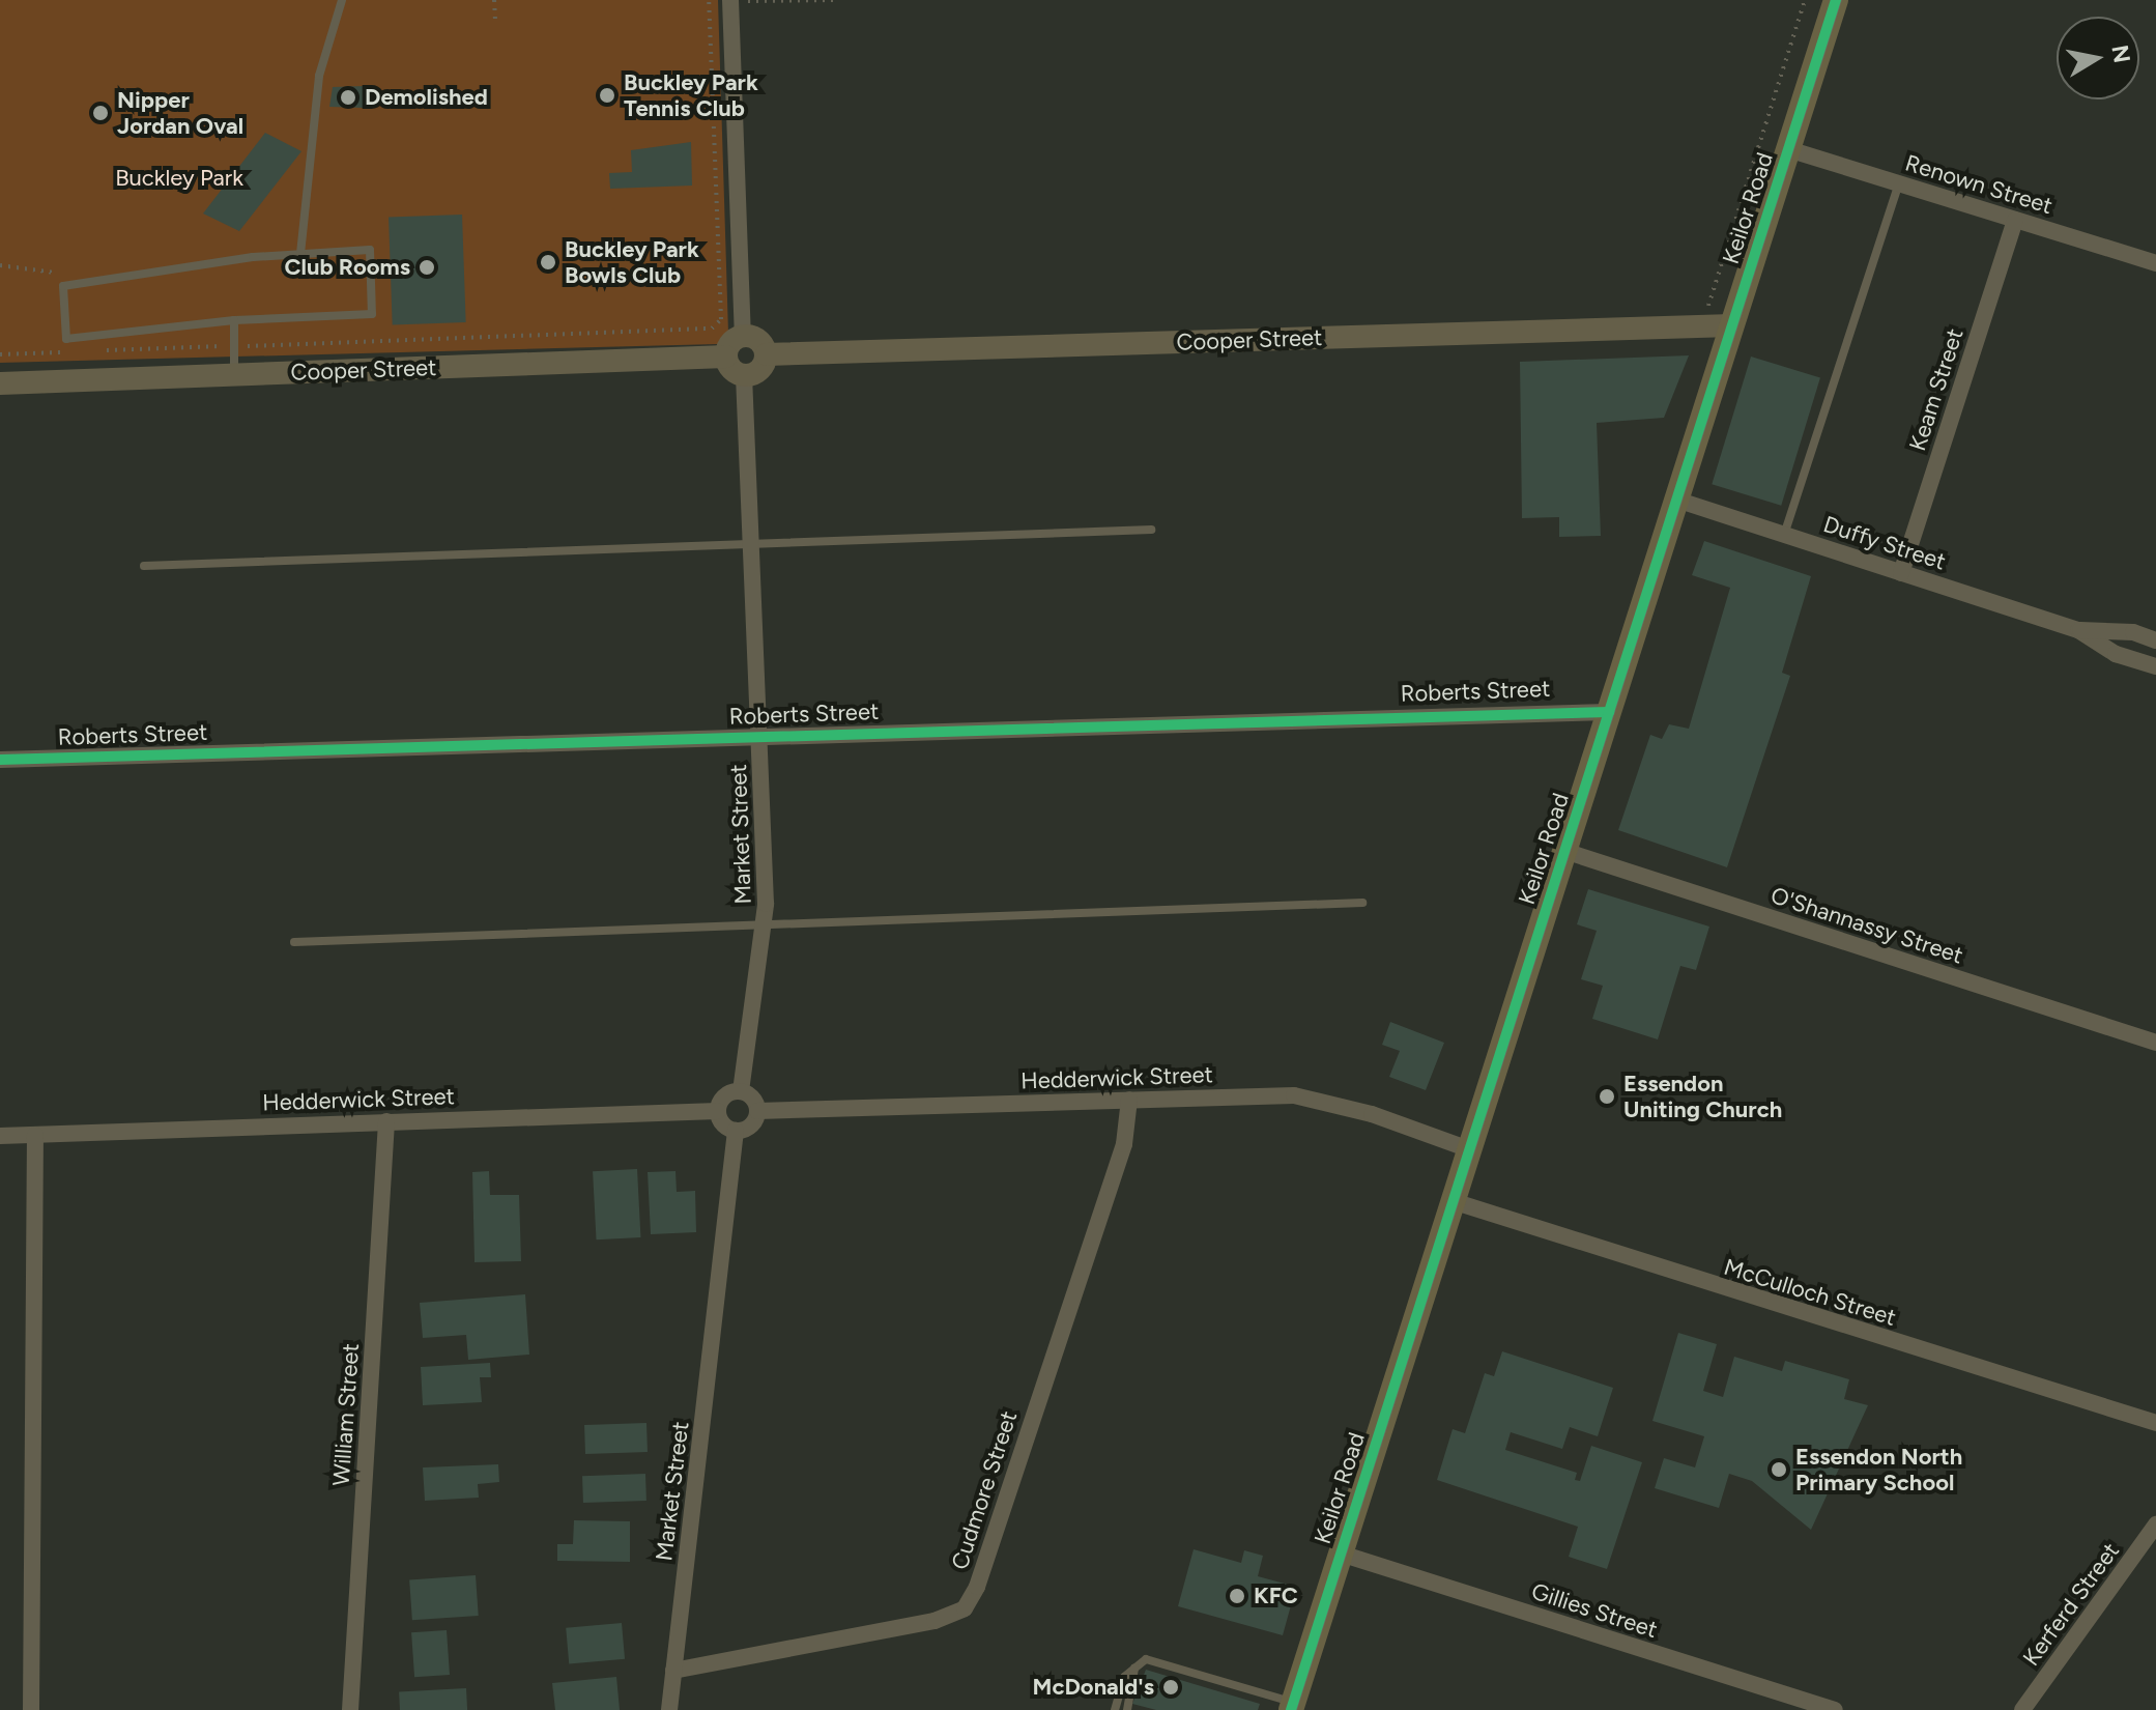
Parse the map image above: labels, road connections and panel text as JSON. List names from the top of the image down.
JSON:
{
  "streets": {
    "main road": ["Keilor Road"],
    "street": [
      "Renown Street",
      "Cooper Street",
      "Keam Street",
      "Duffy Street",
      "Roberts Street",
      "Market Street",
      "O'Shannassy Street",
      "Hedderwick Street",
      "McCulloch Street",
      "William Street",
      "Cudmore Street",
      "Kerferd Street",
      "Gillies Street"
    ]
  },
  "crossings": [
    ["Renown Street", "Keilor Road"],
    ["Renown Street", "Keam Street"],
    ["Keilor Road", "Cooper Street"],
    ["Keilor Road", "Duffy Street"],
    ["Keilor Road", "Roberts Street"],
    ["Keilor Road", "O'Shannassy Street"],
    ["Keilor Road", "Hedderwick Street"],
    ["Keilor Road", "McCulloch Street"],
    ["Keilor Road", "Gillies Street"],
    ["Cooper Street", "Market Street"],
    ["Keam Street", "Duffy Street"],
    ["Roberts Street", "Market Street"],
    ["Market Street", "Hedderwick Street"],
    ["Market Street", "Cudmore Street"],
    ["Hedderwick Street", "William Street"],
    ["Hedderwick Street", "Cudmore Street"]
  ],
  "parks": ["Buckley Park"],
  "places": [
    "Buckley Park Tennis Club",
    "Demolished",
    "Nipper Jordan Oval",
    "Buckley Park Bowls Club",
    "Club Rooms",
    "Essendon Uniting Church",
    "Essendon North Primary School",
    "KFC",
    "McDonald's"
  ],
  "north": "right"
}
